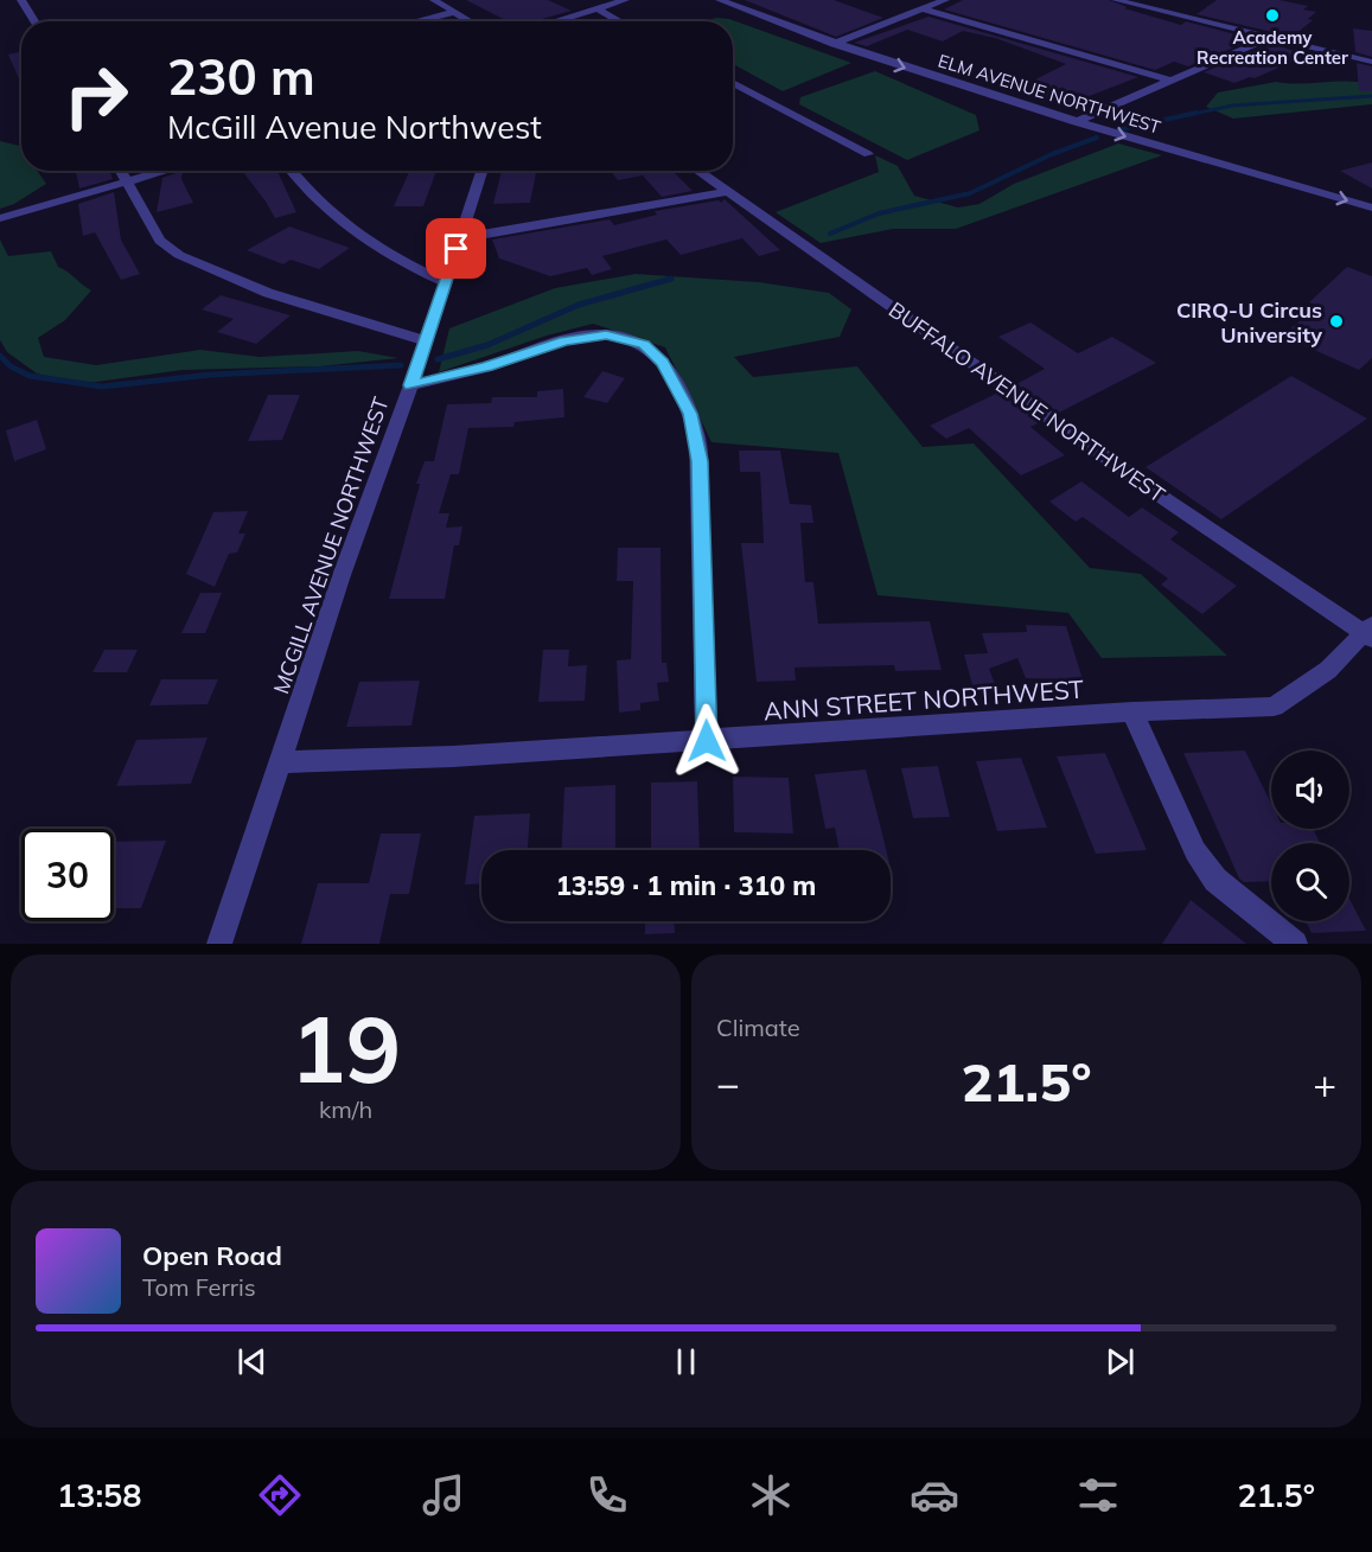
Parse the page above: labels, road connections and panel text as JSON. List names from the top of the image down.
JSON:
{
  "streets": {
    "street": [
      "ELM AVENUE NORTHWEST",
      "BUFFALO AVENUE NORTHWEST",
      "MCGILL AVENUE NORTHWEST",
      "ANN STREET NORTHWEST"
    ]
  },
  "crossings": [
    ["BUFFALO AVENUE NORTHWEST", "ANN STREET NORTHWEST"],
    ["MCGILL AVENUE NORTHWEST", "ANN STREET NORTHWEST"]
  ],
  "places": ["Academy Recreation Center", "CIRQ-U Circus University"],
  "page": {
    "turn": ["230 m", "McGill Avenue Northwest"],
    "limit": "30",
    "trip": "13:59 · 1 min · 310 m",
    "tile": [
      ["19", "km/h"],
      "Climate"
    ],
    "heat": ["−", "21.5°", "+"],
    "song": ["Open Road", "Tom Ferris"],
    "tabs": ["13:58", "21.5°"]
  }
}
